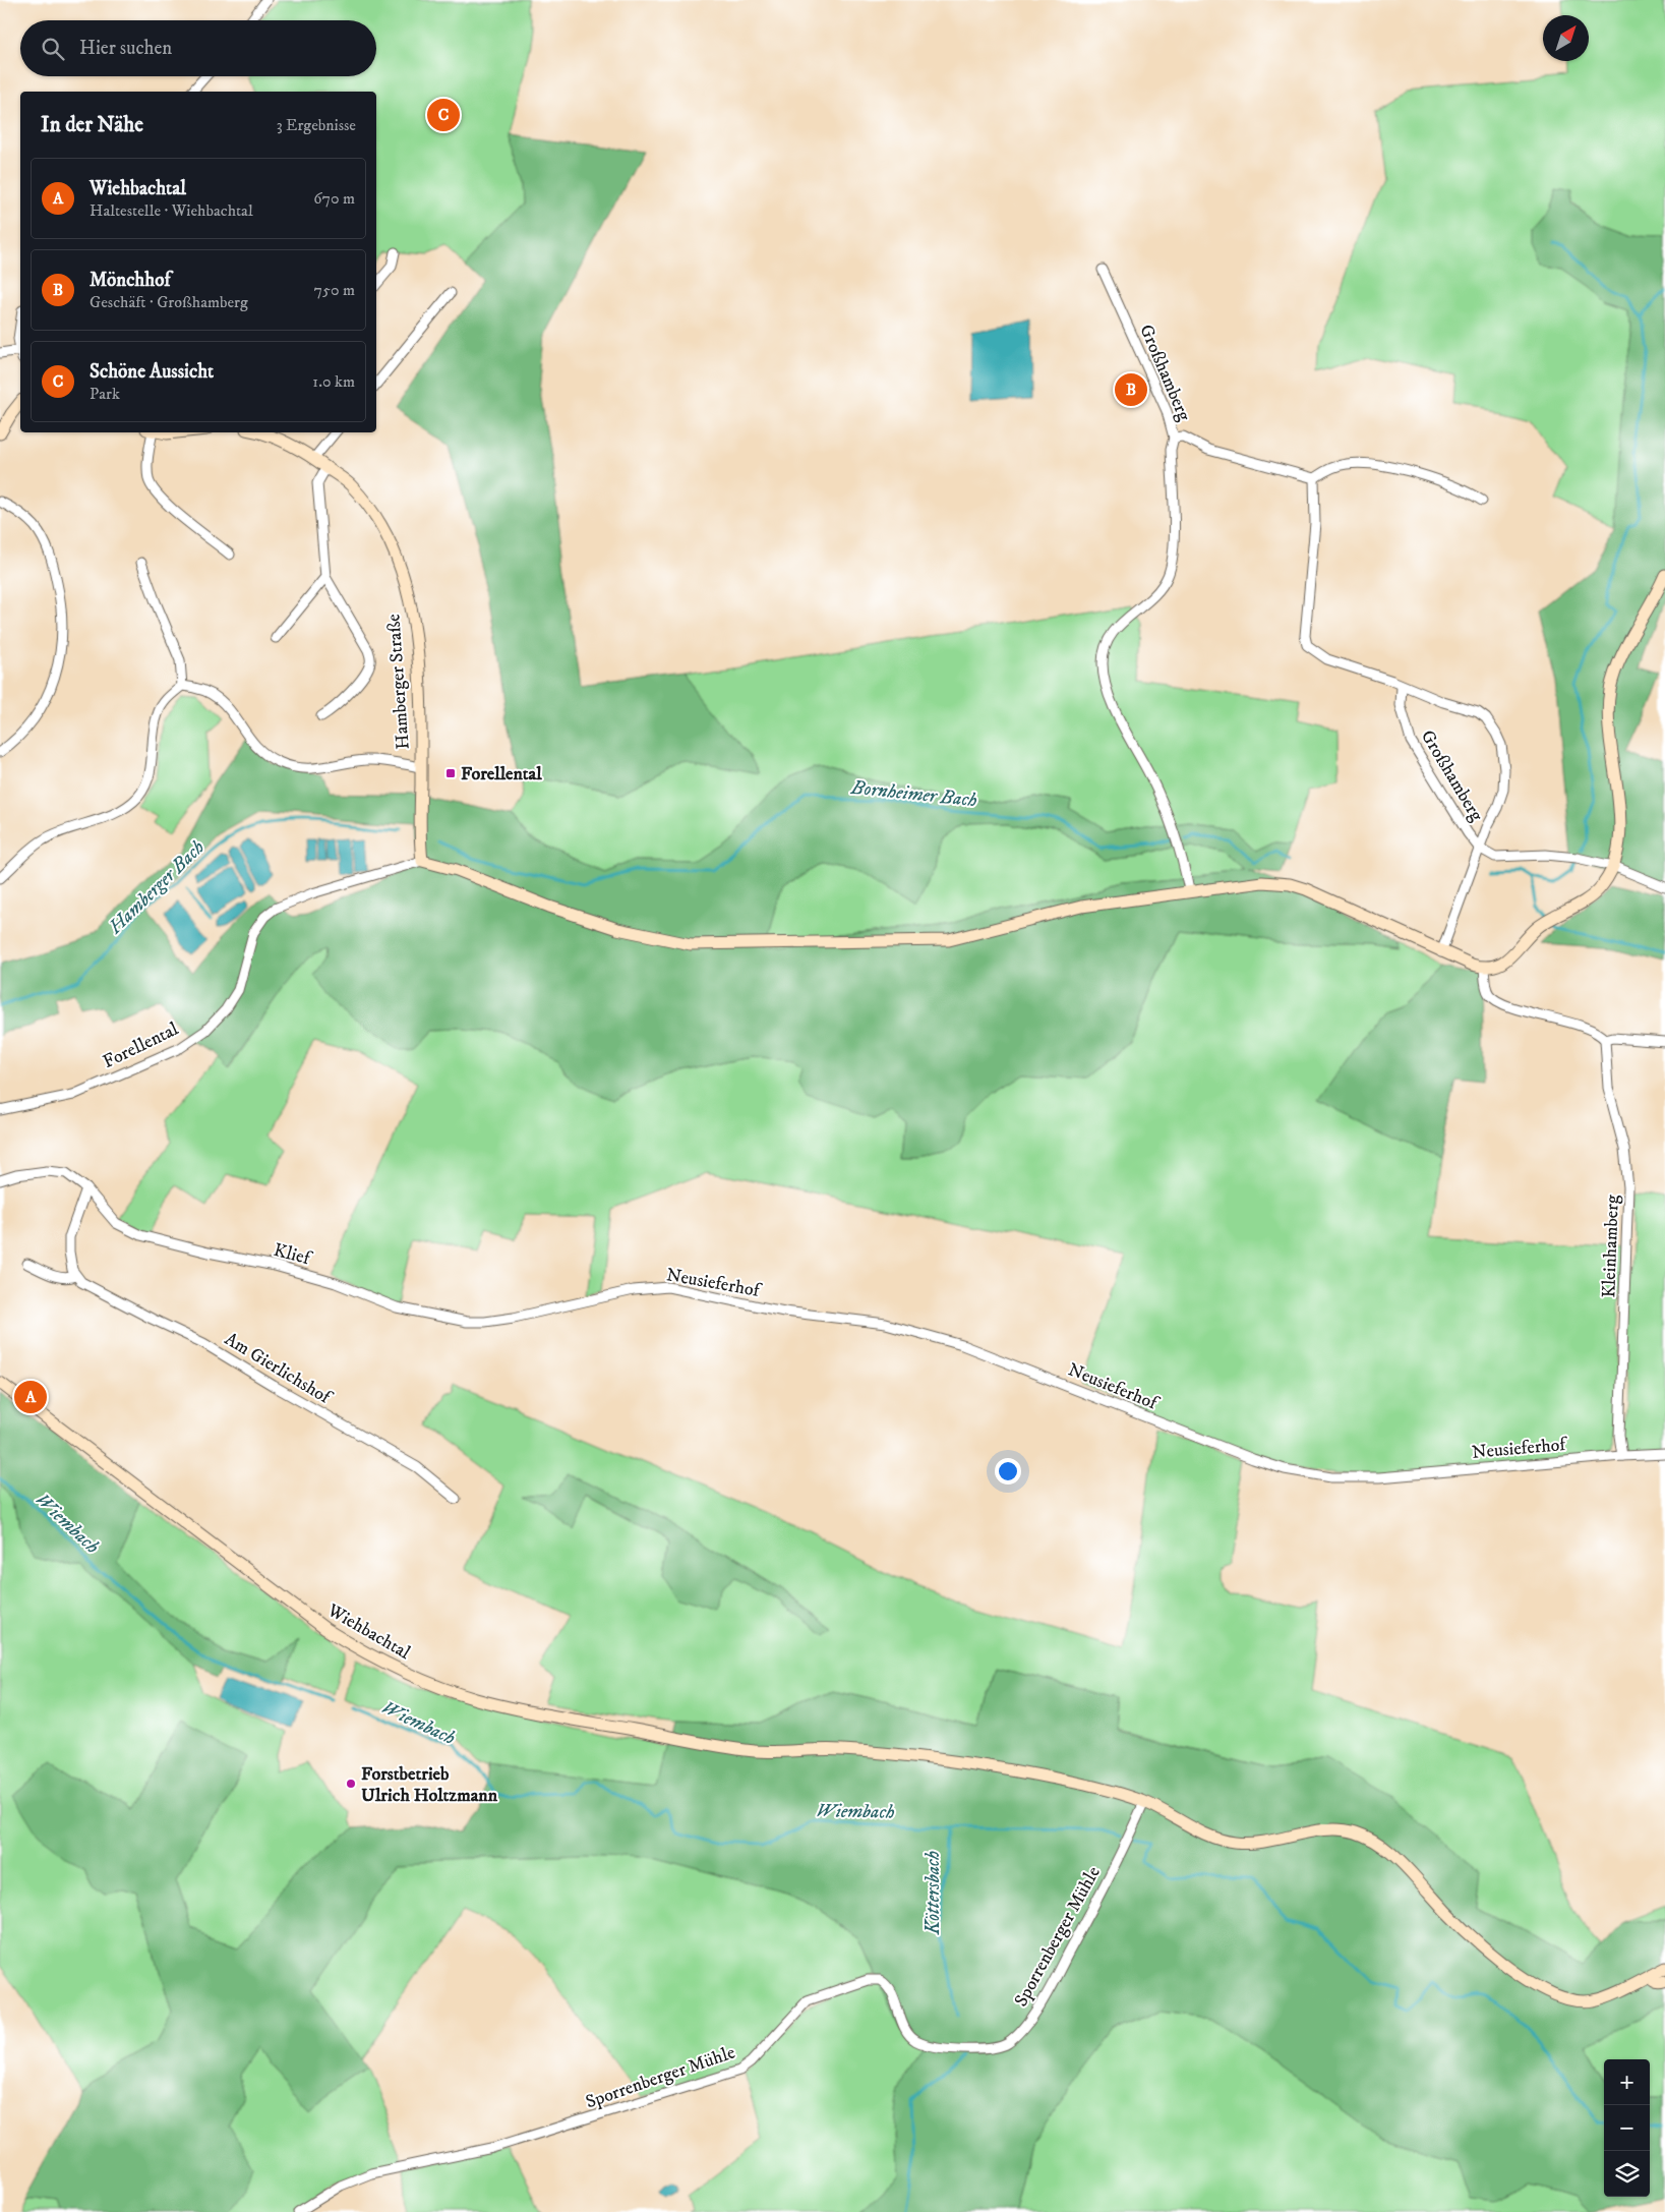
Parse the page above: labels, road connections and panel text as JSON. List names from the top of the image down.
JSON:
{
  "streets": {
    "street": [
      "Großhamberg",
      "Hamberger Straße",
      "Forellental",
      "Kleinhamberg",
      "Klief",
      "Neusieferhof",
      "Am Gierlichshof",
      "Wiehbachtal",
      "Sporrenberger Mühle"
    ]
  },
  "crossings": [
    ["Hamberger Straße", "Forellental"],
    ["Kleinhamberg", "Neusieferhof"],
    ["Klief", "Neusieferhof"],
    ["Wiehbachtal", "Sporrenberger Mühle"]
  ],
  "water": [
    "Bornheimer Bach",
    "Hamberger Bach",
    "Wiembach",
    "Köttersbach"
  ],
  "places": {
    "transit": ["Forellental"],
    "other": ["Forstbetrieb Ulrich Holtzmann"]
  },
  "north": "top right",
  "page": {
    "search": "Hier suchen",
    "heading": ["In der Nähe", "3 Ergebnisse"],
    "pins": ["C", "B", "A"],
    "list": [
      {
        "mark": "A",
        "name": "Wiehbachtal",
        "note": "Haltestelle · Wiehbachtal",
        "value": "670 m"
      },
      {
        "mark": "B",
        "name": "Mönchhof",
        "note": "Geschäft · Großhamberg",
        "value": "750 m"
      },
      {
        "mark": "C",
        "name": "Schöne Aussicht",
        "note": "Park",
        "value": "1.0 km"
      }
    ],
    "map_buttons": ["+", "−"]
  }
}
